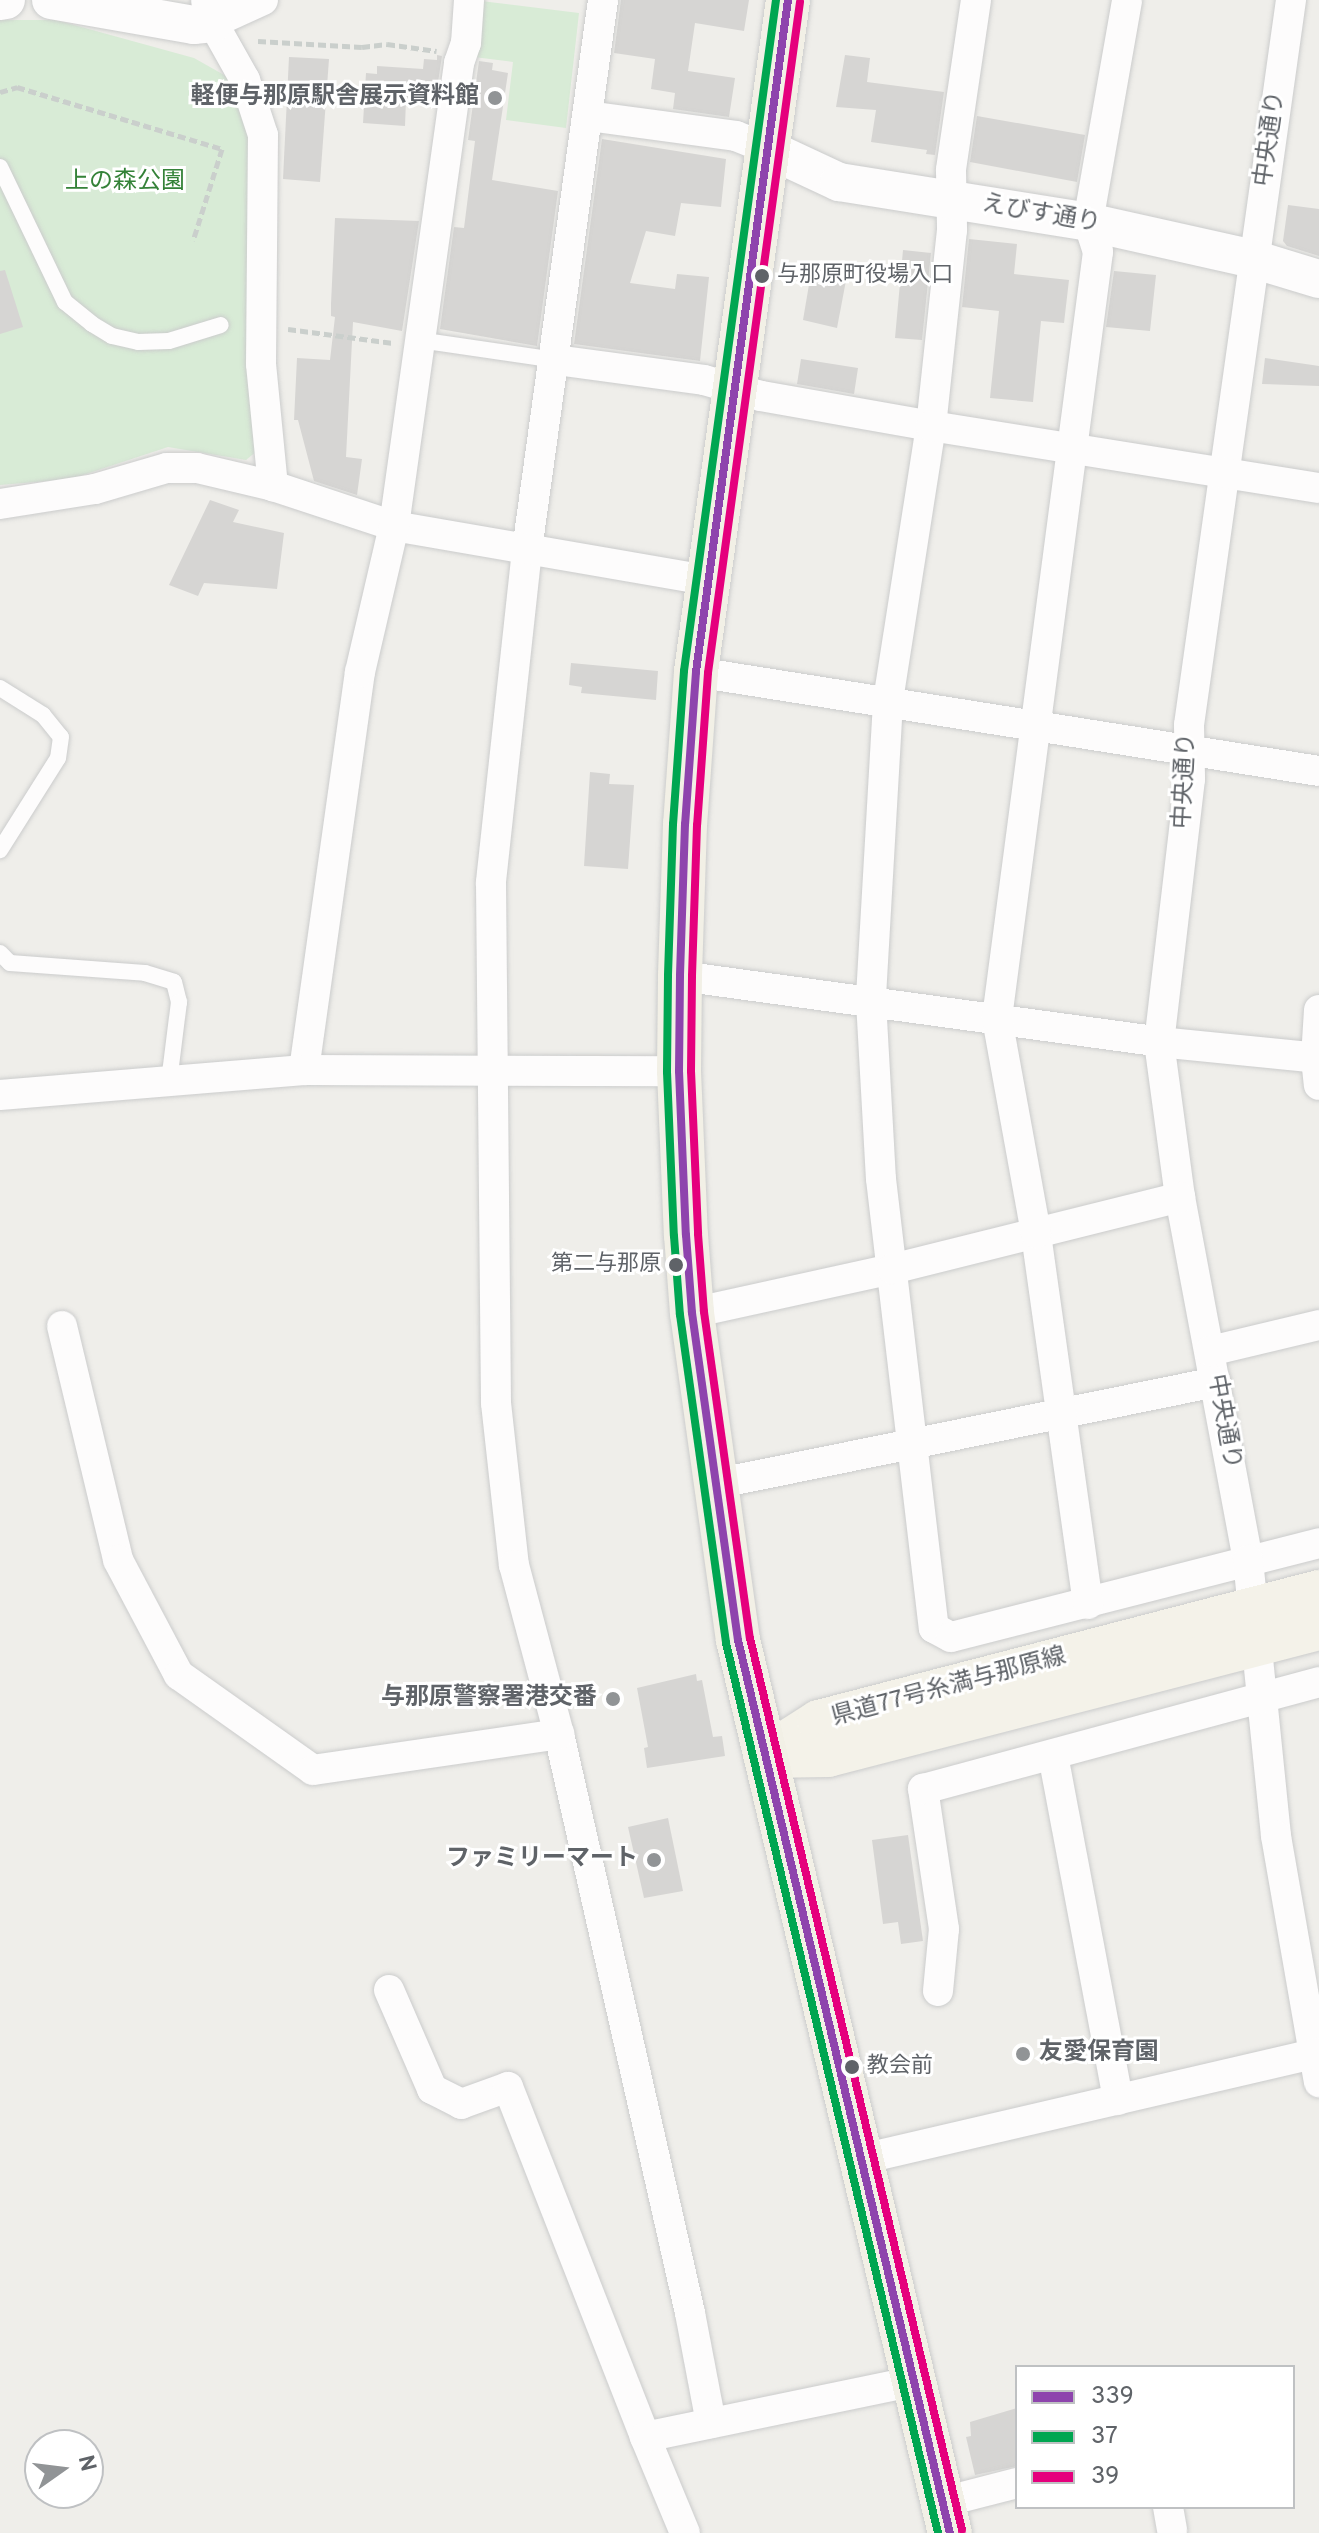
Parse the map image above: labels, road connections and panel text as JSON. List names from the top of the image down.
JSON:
{
  "streets": {
    "main road": ["県道77号糸満与那原線"],
    "street": ["中央通り", "えびす通り"]
  },
  "crossings": [
    ["中央通り", "えびす通り"],
    ["中央通り", "県道77号糸満与那原線"]
  ],
  "parks": ["上の森公園"],
  "places": [
    "軽便与那原駅舎展示資料館",
    "与那原町役場入口",
    "第二与那原",
    "与那原警察署港交番",
    "ファミリーマート",
    "友愛保育園",
    "教会前"
  ],
  "lines": ["transit line 339", "transit line 37", "transit line 39"],
  "legend": ["339", "37", "39"],
  "north": "right"
}
